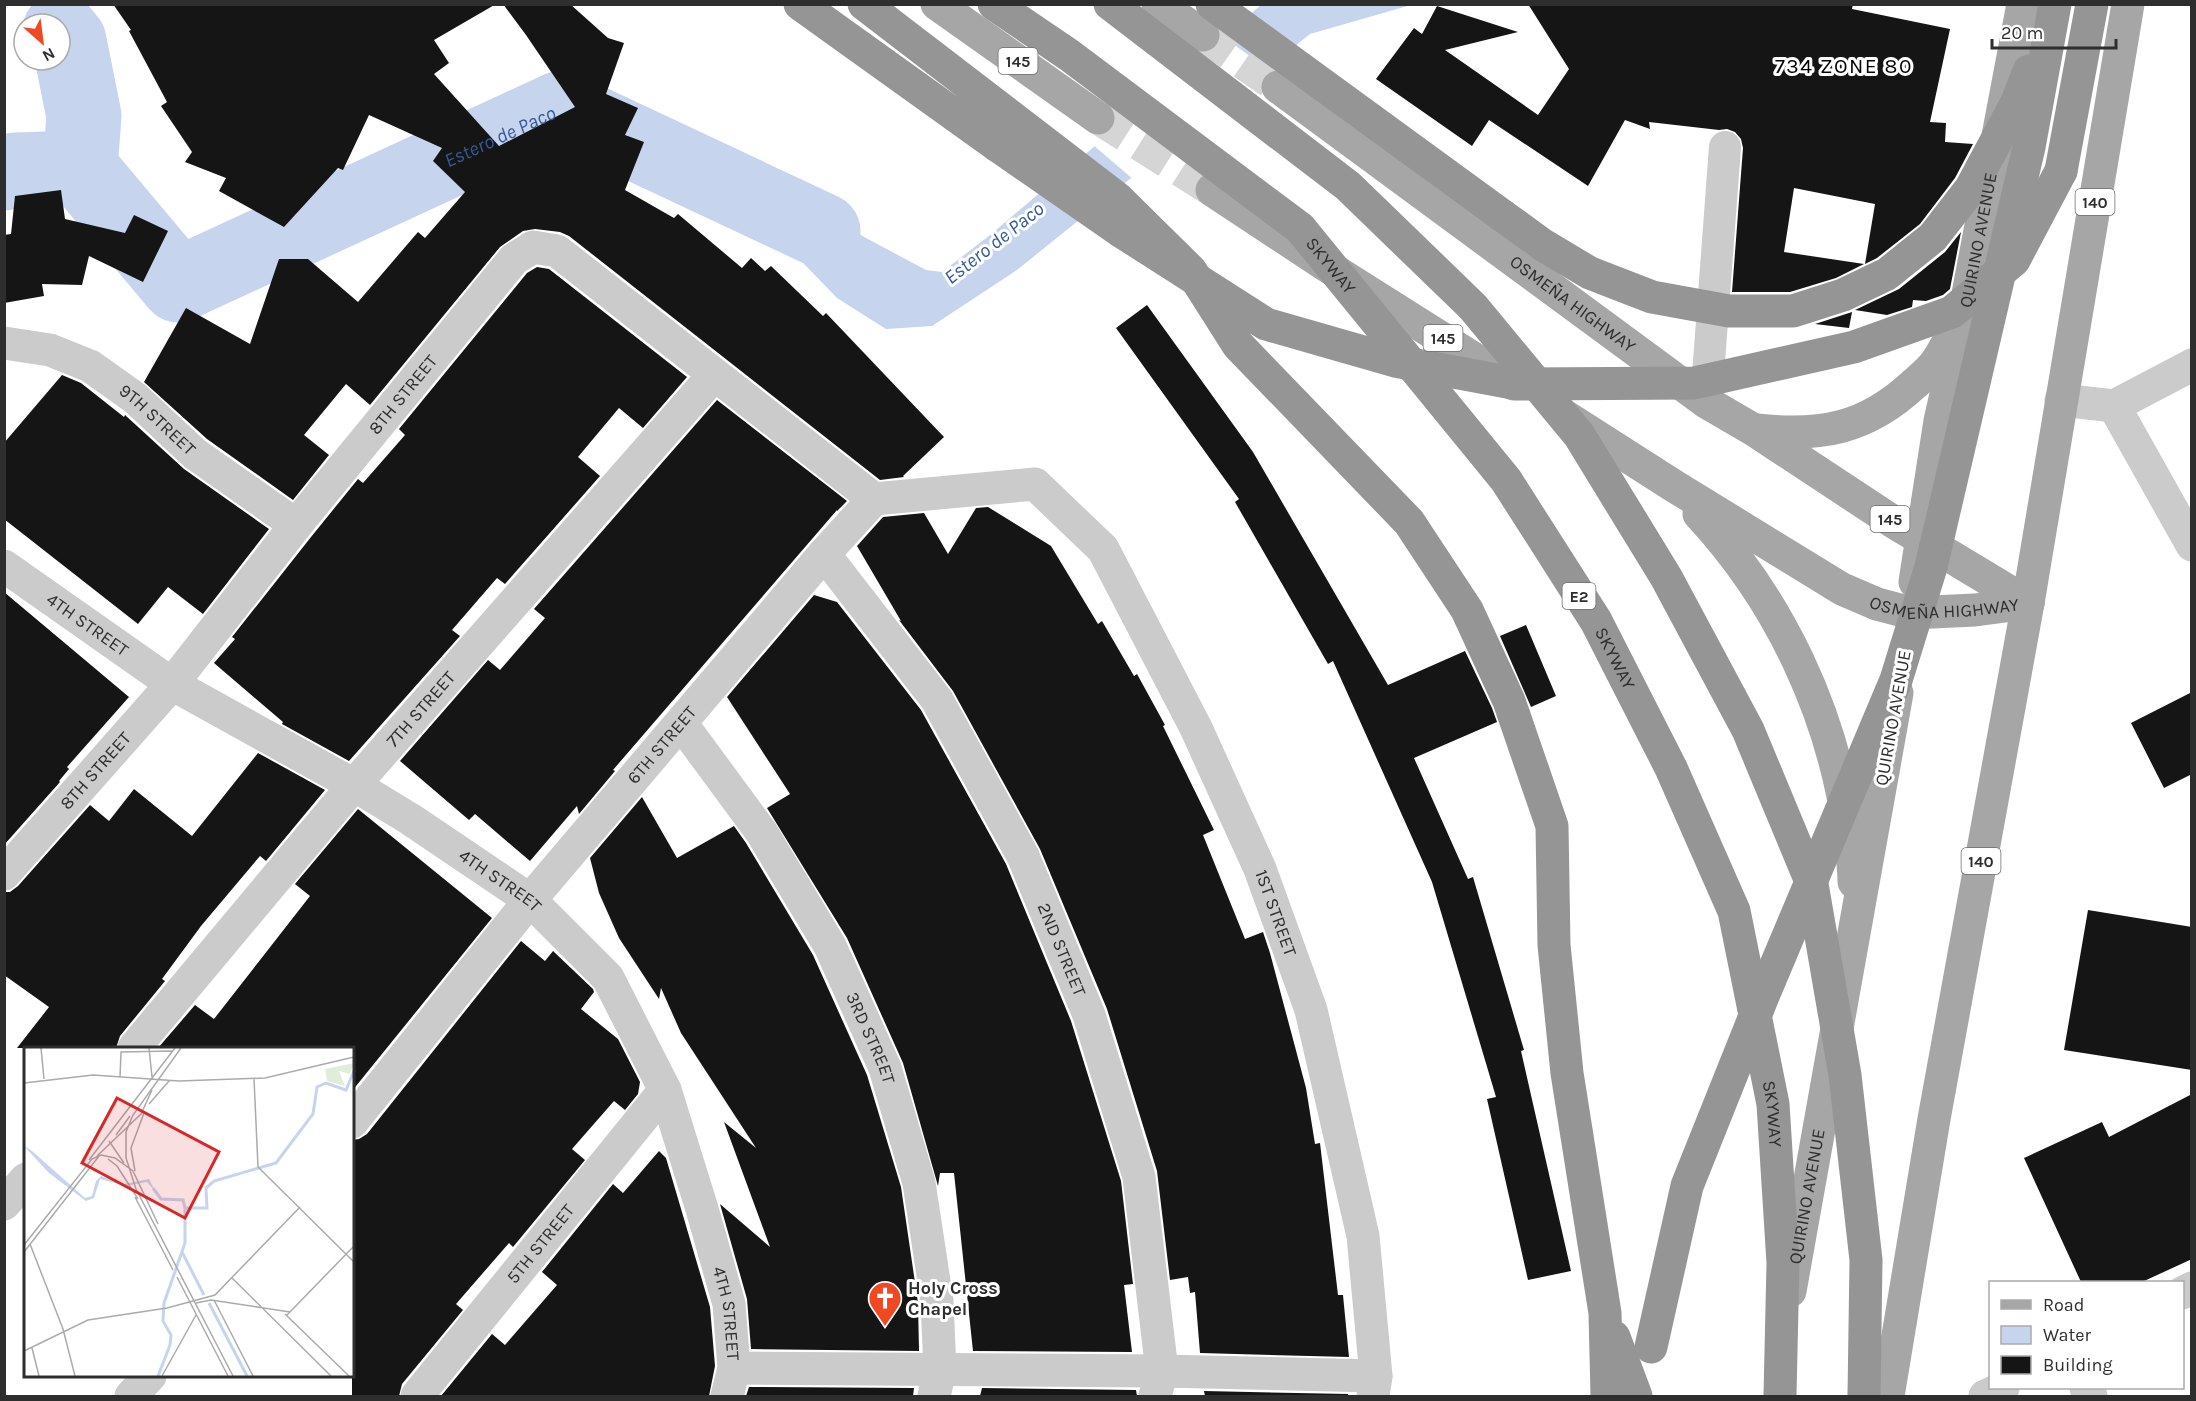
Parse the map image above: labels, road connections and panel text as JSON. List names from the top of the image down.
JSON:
{
  "streets": {
    "highway": ["SKYWAY", "E2"],
    "main road": [
      "145",
      "140",
      "QUIRINO AVENUE",
      "OSMEÑA HIGHWAY"
    ],
    "street": [
      "8TH STREET",
      "9TH STREET",
      "4TH STREET",
      "7TH STREET",
      "6TH STREET",
      "1ST STREET",
      "2ND STREET",
      "3RD STREET",
      "5TH STREET"
    ]
  },
  "crossings": [
    ["140", "OSMEÑA HIGHWAY"],
    ["QUIRINO AVENUE", "OSMEÑA HIGHWAY"],
    ["8TH STREET", "9TH STREET"],
    ["8TH STREET", "4TH STREET"],
    ["8TH STREET", "7TH STREET"],
    ["8TH STREET", "6TH STREET"],
    ["8TH STREET", "1ST STREET"],
    ["4TH STREET", "7TH STREET"],
    ["4TH STREET", "6TH STREET"],
    ["4TH STREET", "5TH STREET"],
    ["6TH STREET", "1ST STREET"],
    ["6TH STREET", "2ND STREET"],
    ["6TH STREET", "3RD STREET"]
  ],
  "districts": ["734 ZONE 80"],
  "water": ["Estero de Paco"],
  "places": {
    "church": ["Holy Cross Chapel"]
  },
  "legend": ["Road", "Water", "Building"],
  "scale_bar": "20 m",
  "north": "bottom right"
}
